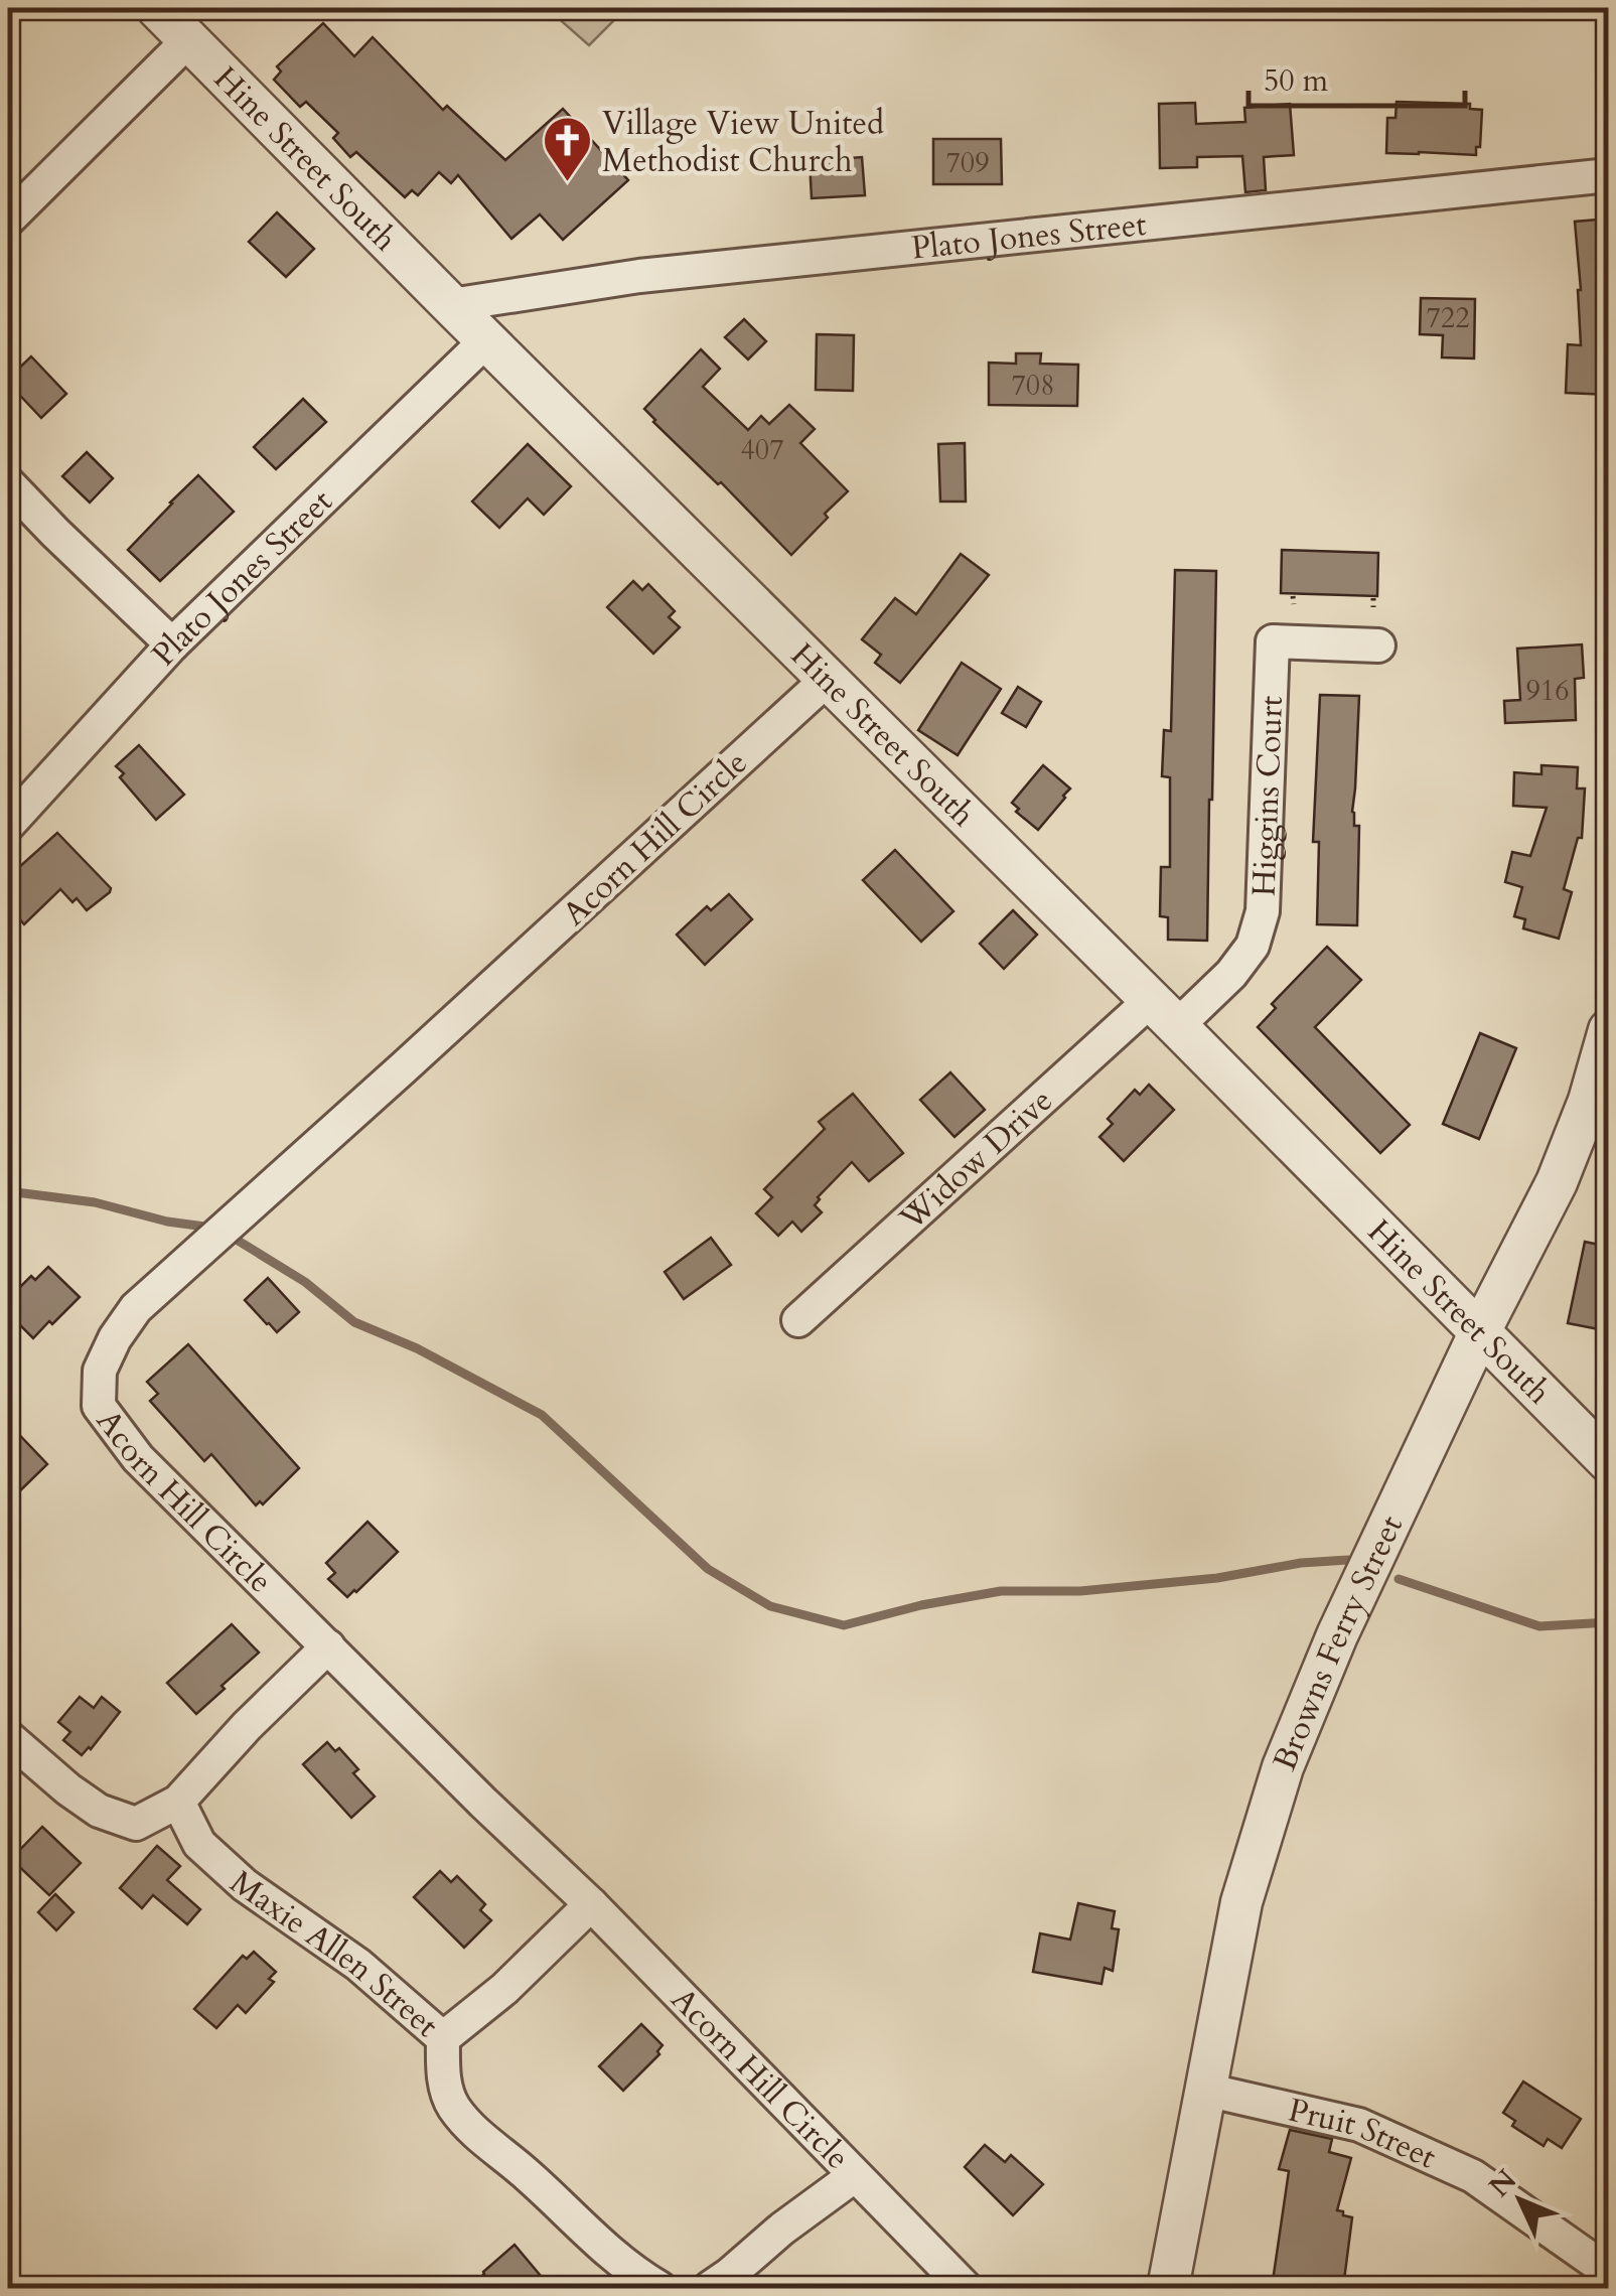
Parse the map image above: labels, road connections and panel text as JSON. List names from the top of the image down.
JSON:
{
  "streets": {
    "street": [
      "Hine Street South",
      "Plato Jones Street",
      "Higgins Court",
      "Acorn Hill Circle",
      "Widow Drive",
      "Browns Ferry Street",
      "Maxie Allen Street",
      "Pruit Street"
    ]
  },
  "crossings": [
    ["Hine Street South", "Plato Jones Street"],
    ["Hine Street South", "Higgins Court"],
    ["Hine Street South", "Acorn Hill Circle"],
    ["Hine Street South", "Widow Drive"],
    ["Hine Street South", "Browns Ferry Street"],
    ["Higgins Court", "Widow Drive"],
    ["Browns Ferry Street", "Pruit Street"]
  ],
  "places": {
    "church": ["Village View United Methodist Church"]
  },
  "house_numbers": [
    "709",
    "722",
    "708",
    "407",
    "916"
  ],
  "scale_bar": "50 m",
  "north": "top left"
}
